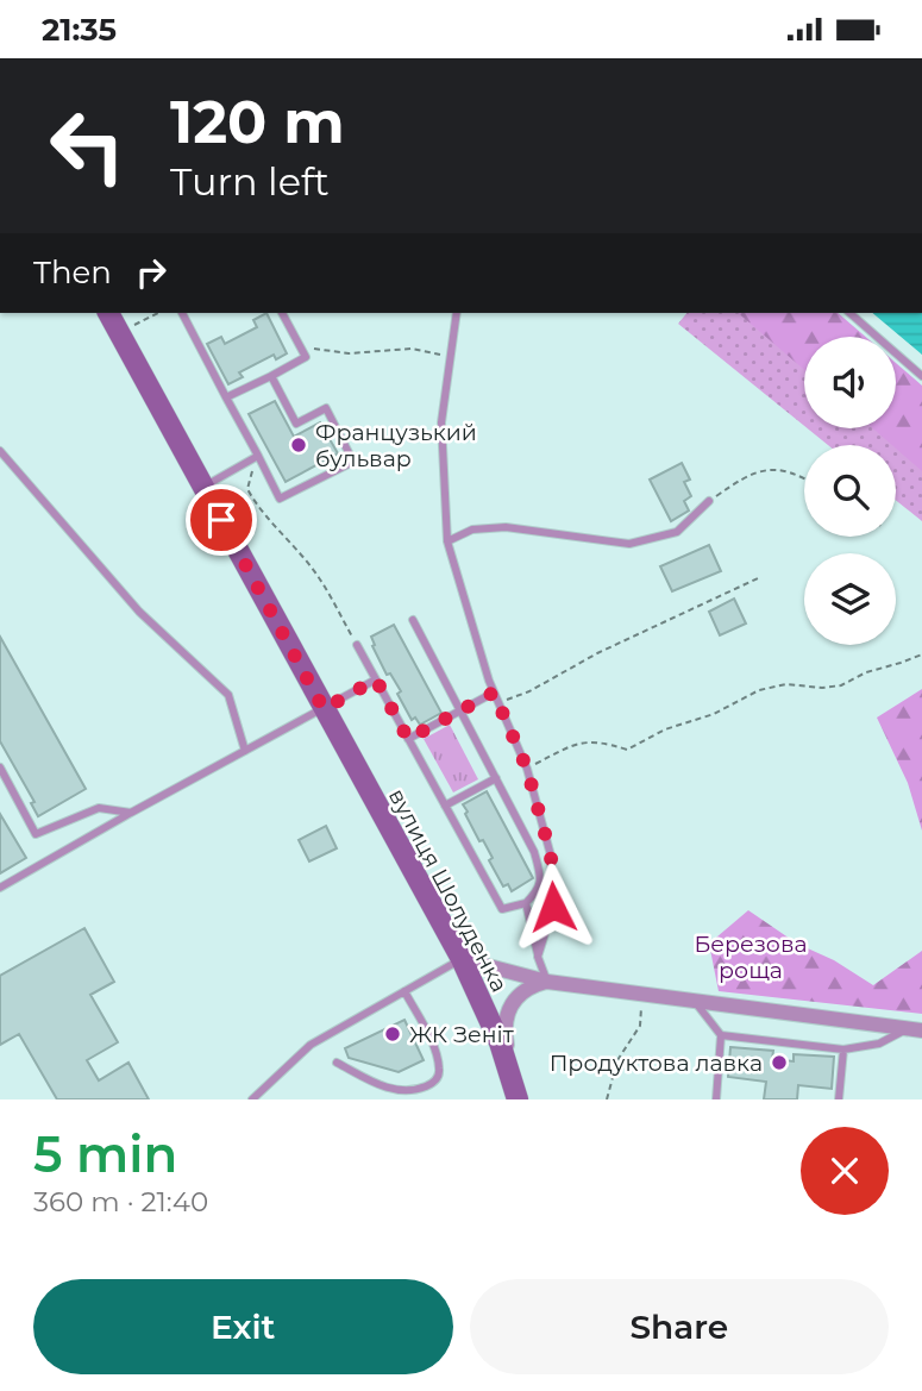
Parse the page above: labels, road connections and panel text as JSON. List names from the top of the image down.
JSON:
{
  "streets": {
    "main road": ["вулиця Шолуденка"]
  },
  "parks": ["Березова роща"],
  "places": ["Французький бульвар", "ЖК Зеніт", "Продуктова лавка"],
  "page": {
    "status": "21:35",
    "turn": ["120 m", "Turn left"],
    "then": "Then",
    "heading": ["5 min", "360 m · 21:40"],
    "buttons": ["Exit", "Share"]
  }
}
